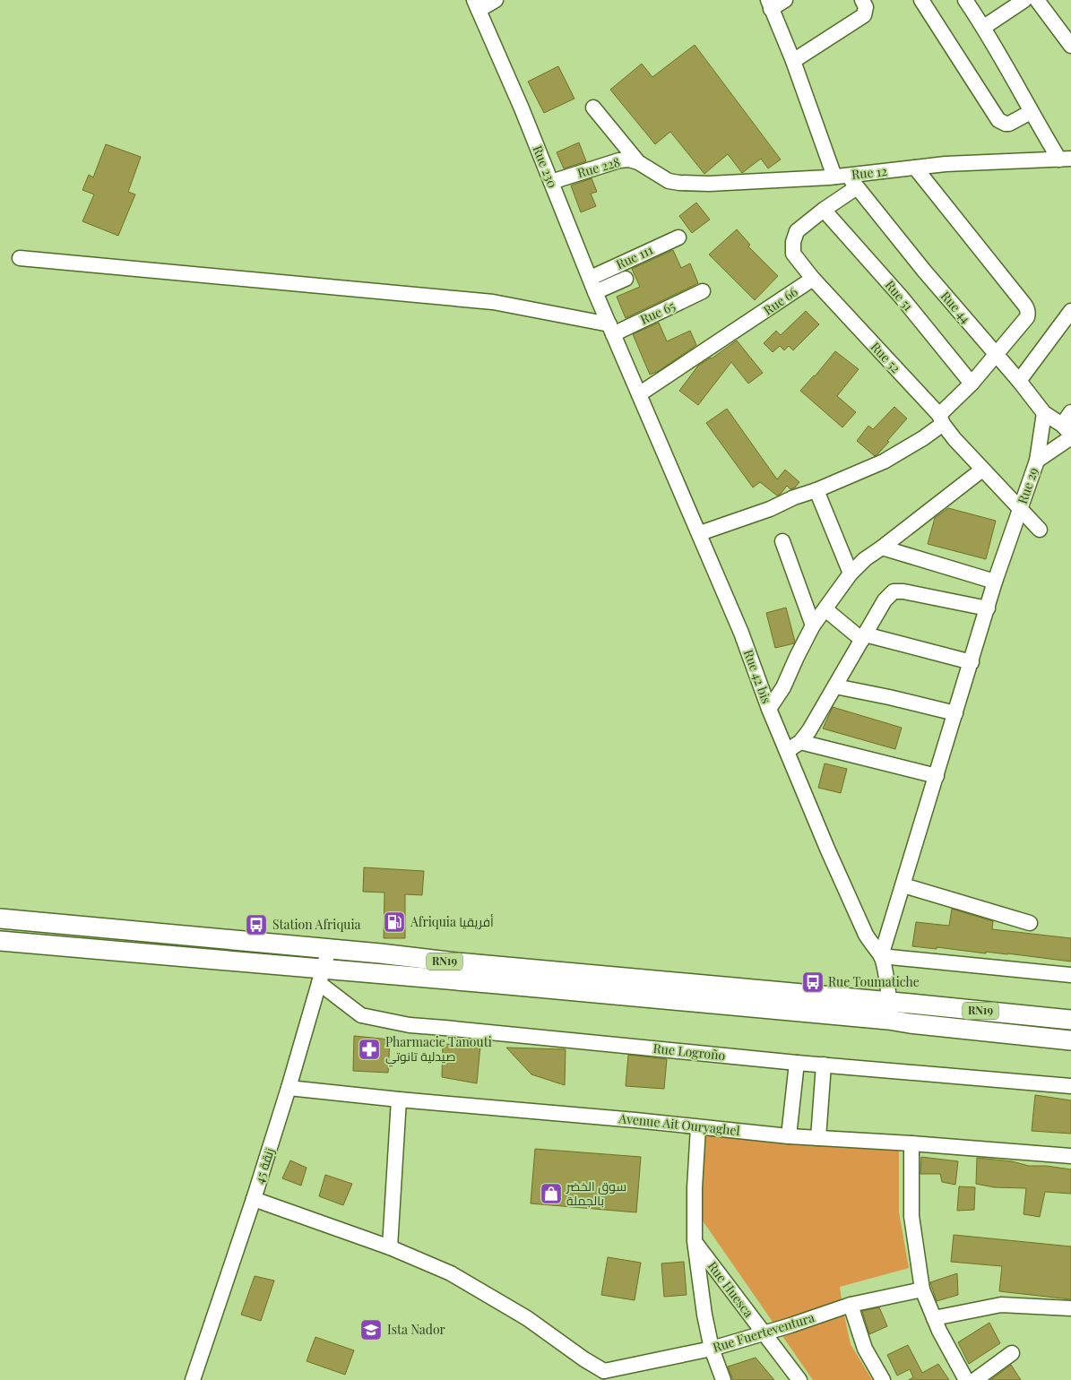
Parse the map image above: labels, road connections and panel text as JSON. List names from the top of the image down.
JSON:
{
  "streets": {
    "main road": ["RN19"],
    "street": [
      "Rue 230",
      "Rue 228",
      "Rue 12",
      "Rue 111",
      "Rue 51",
      "Rue 66",
      "Rue 44",
      "Rue 65",
      "Rue 52",
      "Rue 29",
      "Rue 42 bis",
      "Rue Logroño",
      "Avenue Ait Ouryaghel",
      "زنقة 45",
      "Rue Huesca",
      "Rue Fuerteventura"
    ]
  },
  "crossings": [
    ["Rue 230", "Rue 228"],
    ["Rue 230", "Rue 111"],
    ["Rue 230", "Rue 65"],
    ["Rue 230", "Rue 42 bis"],
    ["Rue 228", "Rue 12"],
    ["Rue 12", "Rue 44"],
    ["Rue 66", "Rue 52"],
    ["Rue 66", "Rue 42 bis"],
    ["Rue 44", "Rue 29"],
    ["Rue 65", "Rue 42 bis"],
    ["Rue 52", "Rue 29"],
    ["Rue 42 bis", "RN19"],
    ["RN19", "Rue Logroño"],
    ["RN19", "زنقة 45"],
    ["Rue Logroño", "زنقة 45"],
    ["Avenue Ait Ouryaghel", "زنقة 45"],
    ["Rue Huesca", "Rue Fuerteventura"]
  ],
  "places": {
    "fuel station": ["Afriquia أفريقيا"],
    "bus stop": ["Station Afriquia", "Rue Toumatiche"],
    "pharmacy": ["Pharmacie Tanouti صيدلية تانوتي"],
    "shop": ["سوق الخضر بالجملة"],
    "school or university": ["Ista Nador"]
  }
}
